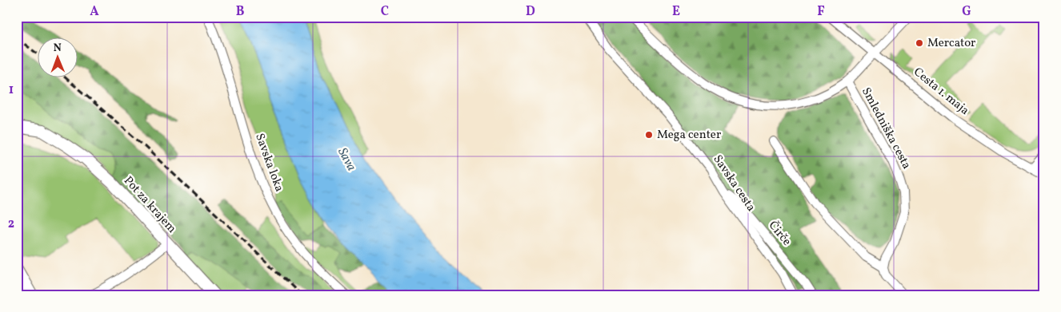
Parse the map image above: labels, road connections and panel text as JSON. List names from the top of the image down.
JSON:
{
  "streets": {
    "street": [
      "Cesta 1. maja",
      "Smledniška cesta",
      "Savska loka",
      "Savska cesta",
      "Pot za krajem",
      "Čirče"
    ]
  },
  "crossings": [
    ["Savska cesta", "Čirče"]
  ],
  "water": ["Sava"],
  "places": ["Mercator", "Mega center"],
  "north": "top",
  "grid": {
    "columns": [
      "A",
      "B",
      "C",
      "D",
      "E",
      "F",
      "G"
    ],
    "rows": ["1", "2"]
  }
}
